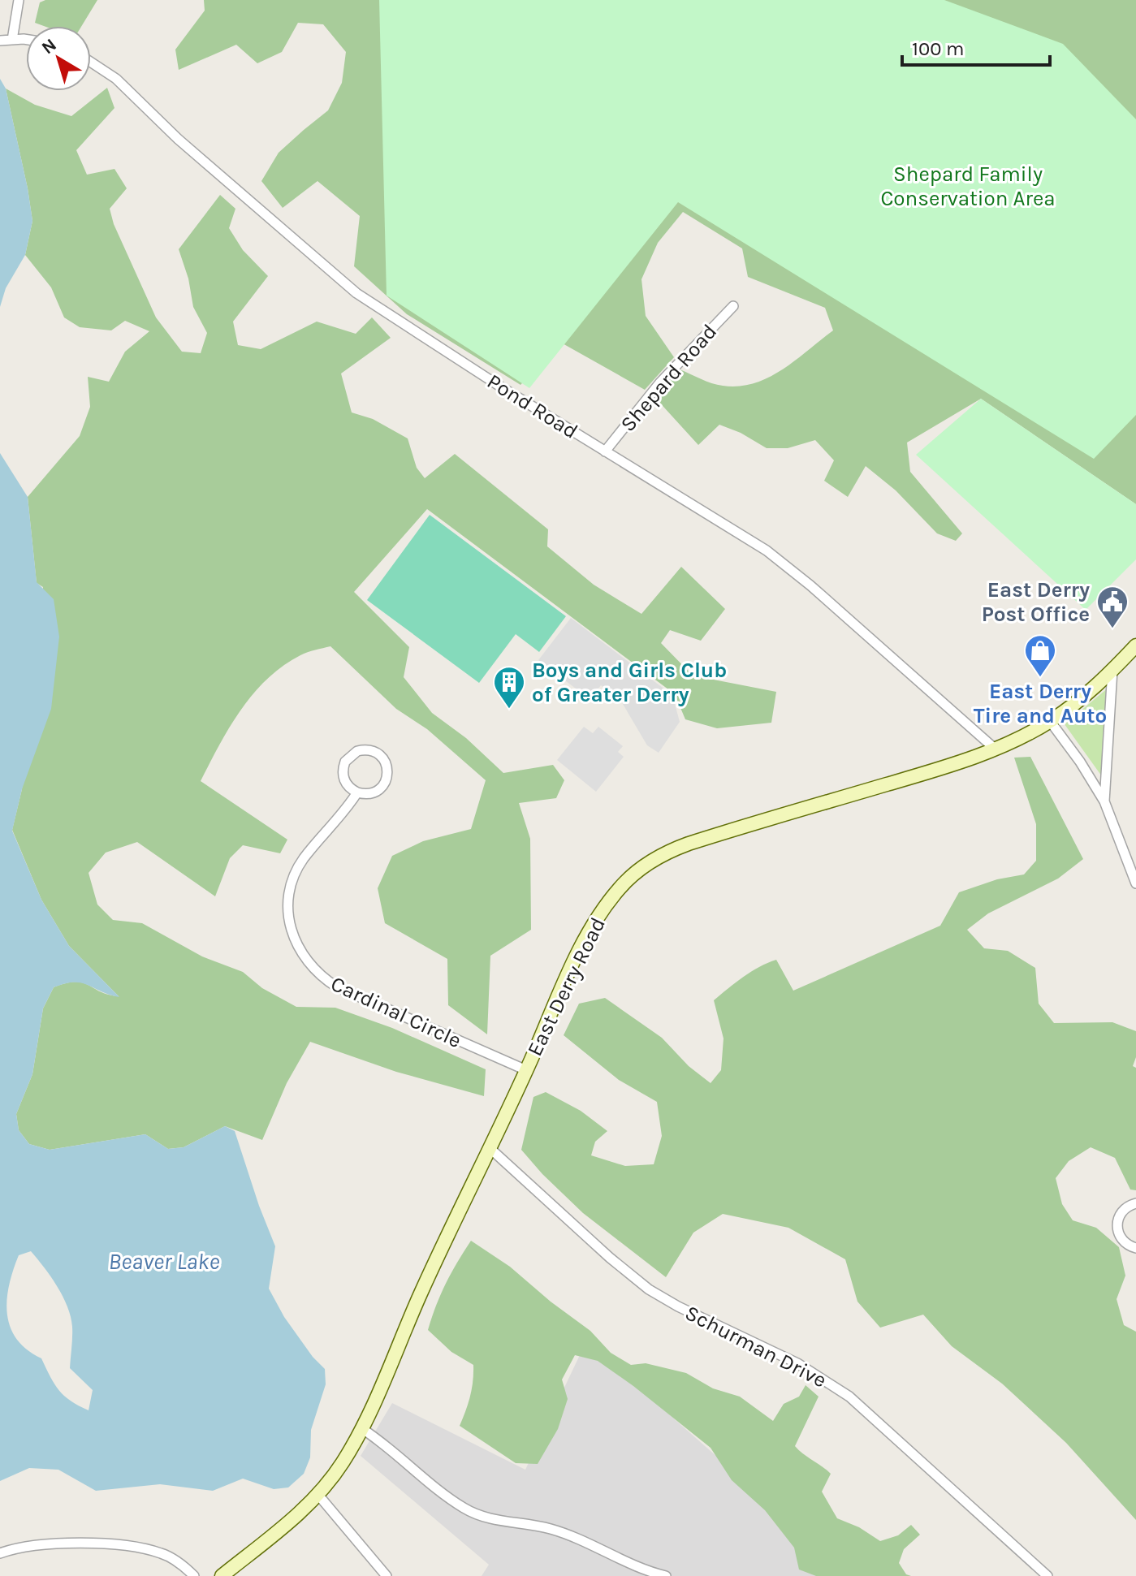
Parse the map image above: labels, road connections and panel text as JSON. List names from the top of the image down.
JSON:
{
  "streets": {
    "street": [
      "Shepard Road",
      "Pond Road",
      "East Derry Road",
      "Cardinal Circle",
      "Schurman Drive"
    ]
  },
  "crossings": [
    ["Shepard Road", "Pond Road"],
    ["Pond Road", "East Derry Road"],
    ["East Derry Road", "Cardinal Circle"],
    ["East Derry Road", "Schurman Drive"]
  ],
  "water": ["Beaver Lake"],
  "parks": ["Shepard Family Conservation Area"],
  "places": {
    "public building": ["East Derry Post Office"],
    "shop": ["East Derry Tire and Auto"],
    "building": ["Boys and Girls Club of Greater Derry"]
  },
  "scale_bar": "100 m",
  "north": "top left"
}
